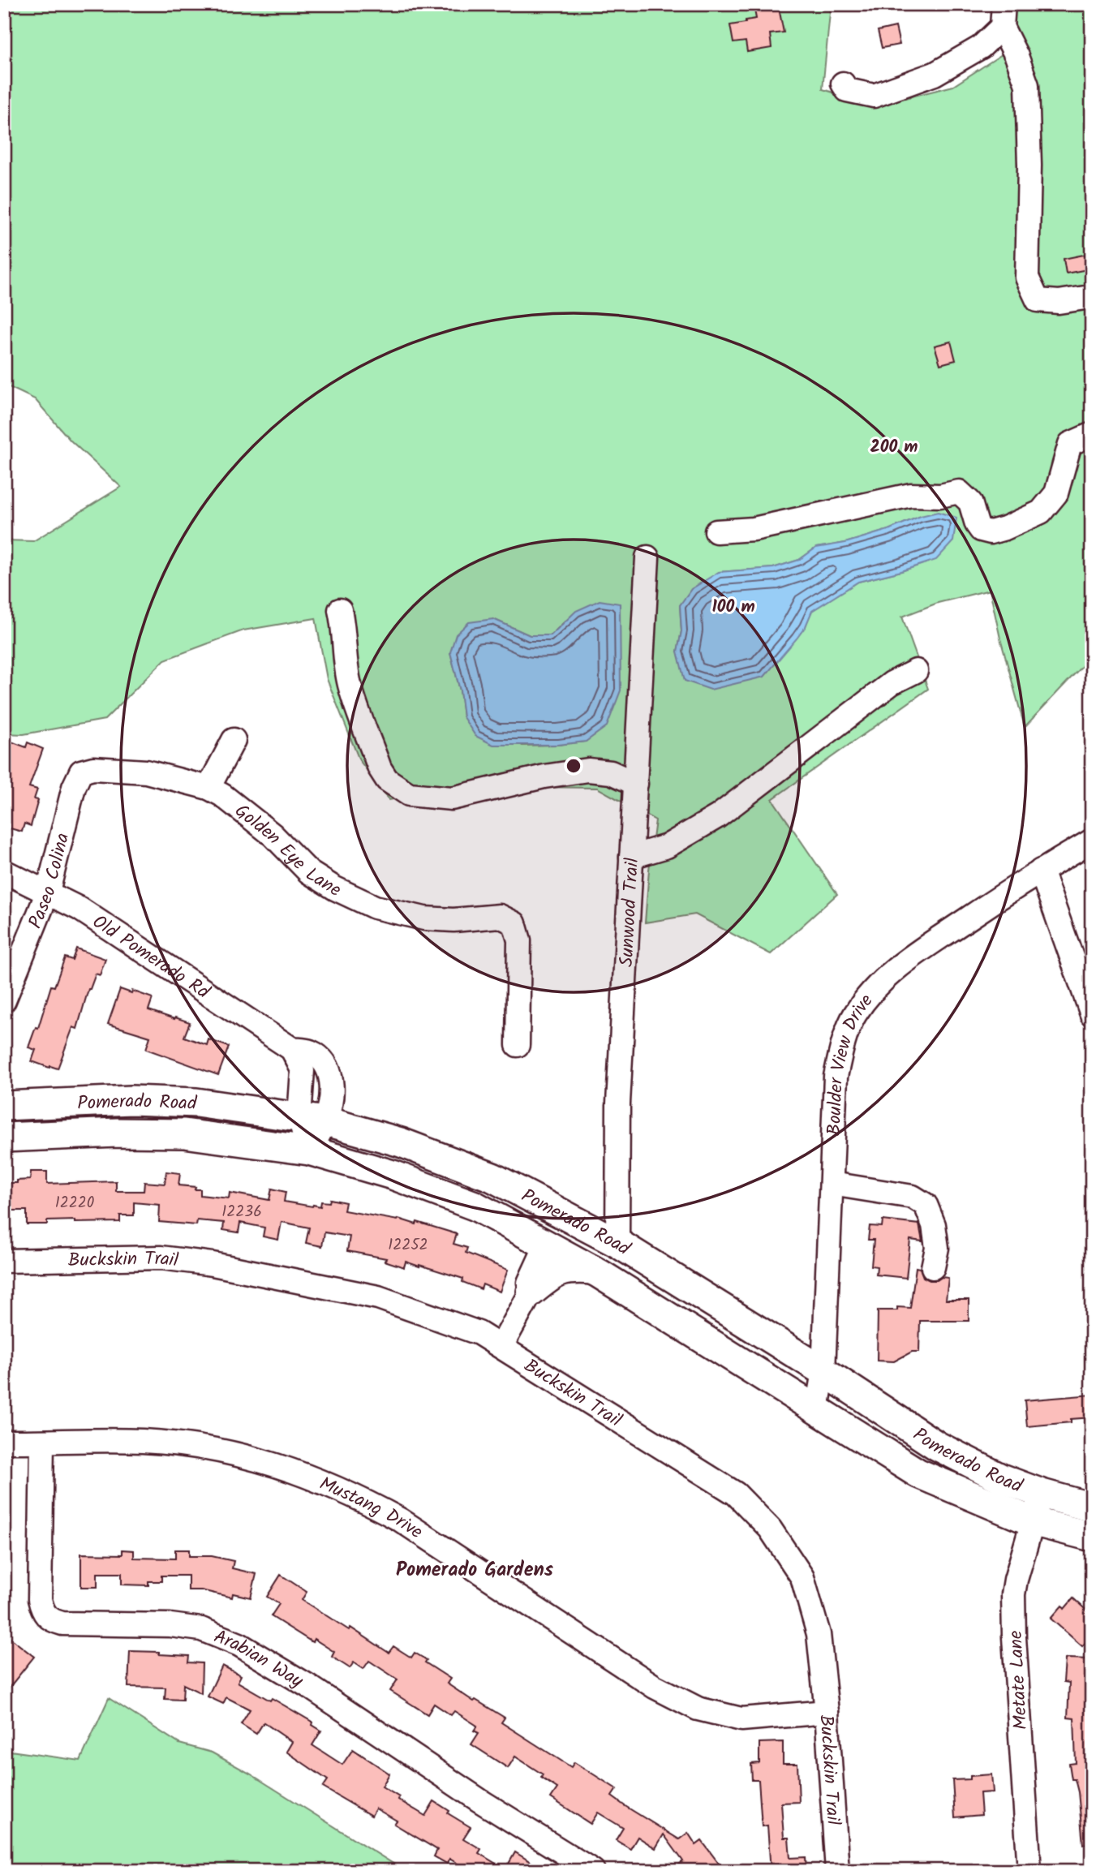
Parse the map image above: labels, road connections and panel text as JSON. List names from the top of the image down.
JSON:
{
  "streets": {
    "main road": ["Pomerado Road"],
    "street": [
      "Golden Eye Lane",
      "Paseo Colina",
      "Sunwood Trail",
      "Old Pomerado Rd",
      "Boulder View Drive",
      "Buckskin Trail",
      "Mustang Drive",
      "Arabian Way",
      "Metate Lane"
    ]
  },
  "crossings": [
    ["Golden Eye Lane", "Paseo Colina"],
    ["Paseo Colina", "Old Pomerado Rd"],
    ["Sunwood Trail", "Pomerado Road"],
    ["Old Pomerado Rd", "Pomerado Road"],
    ["Boulder View Drive", "Pomerado Road"],
    ["Pomerado Road", "Metate Lane"],
    ["Buckskin Trail", "Mustang Drive"],
    ["Mustang Drive", "Arabian Way"]
  ],
  "districts": ["Pomerado Gardens"],
  "house_numbers": ["12220", "12236", "12252"],
  "rings": ["200 m", "100 m"]
}
